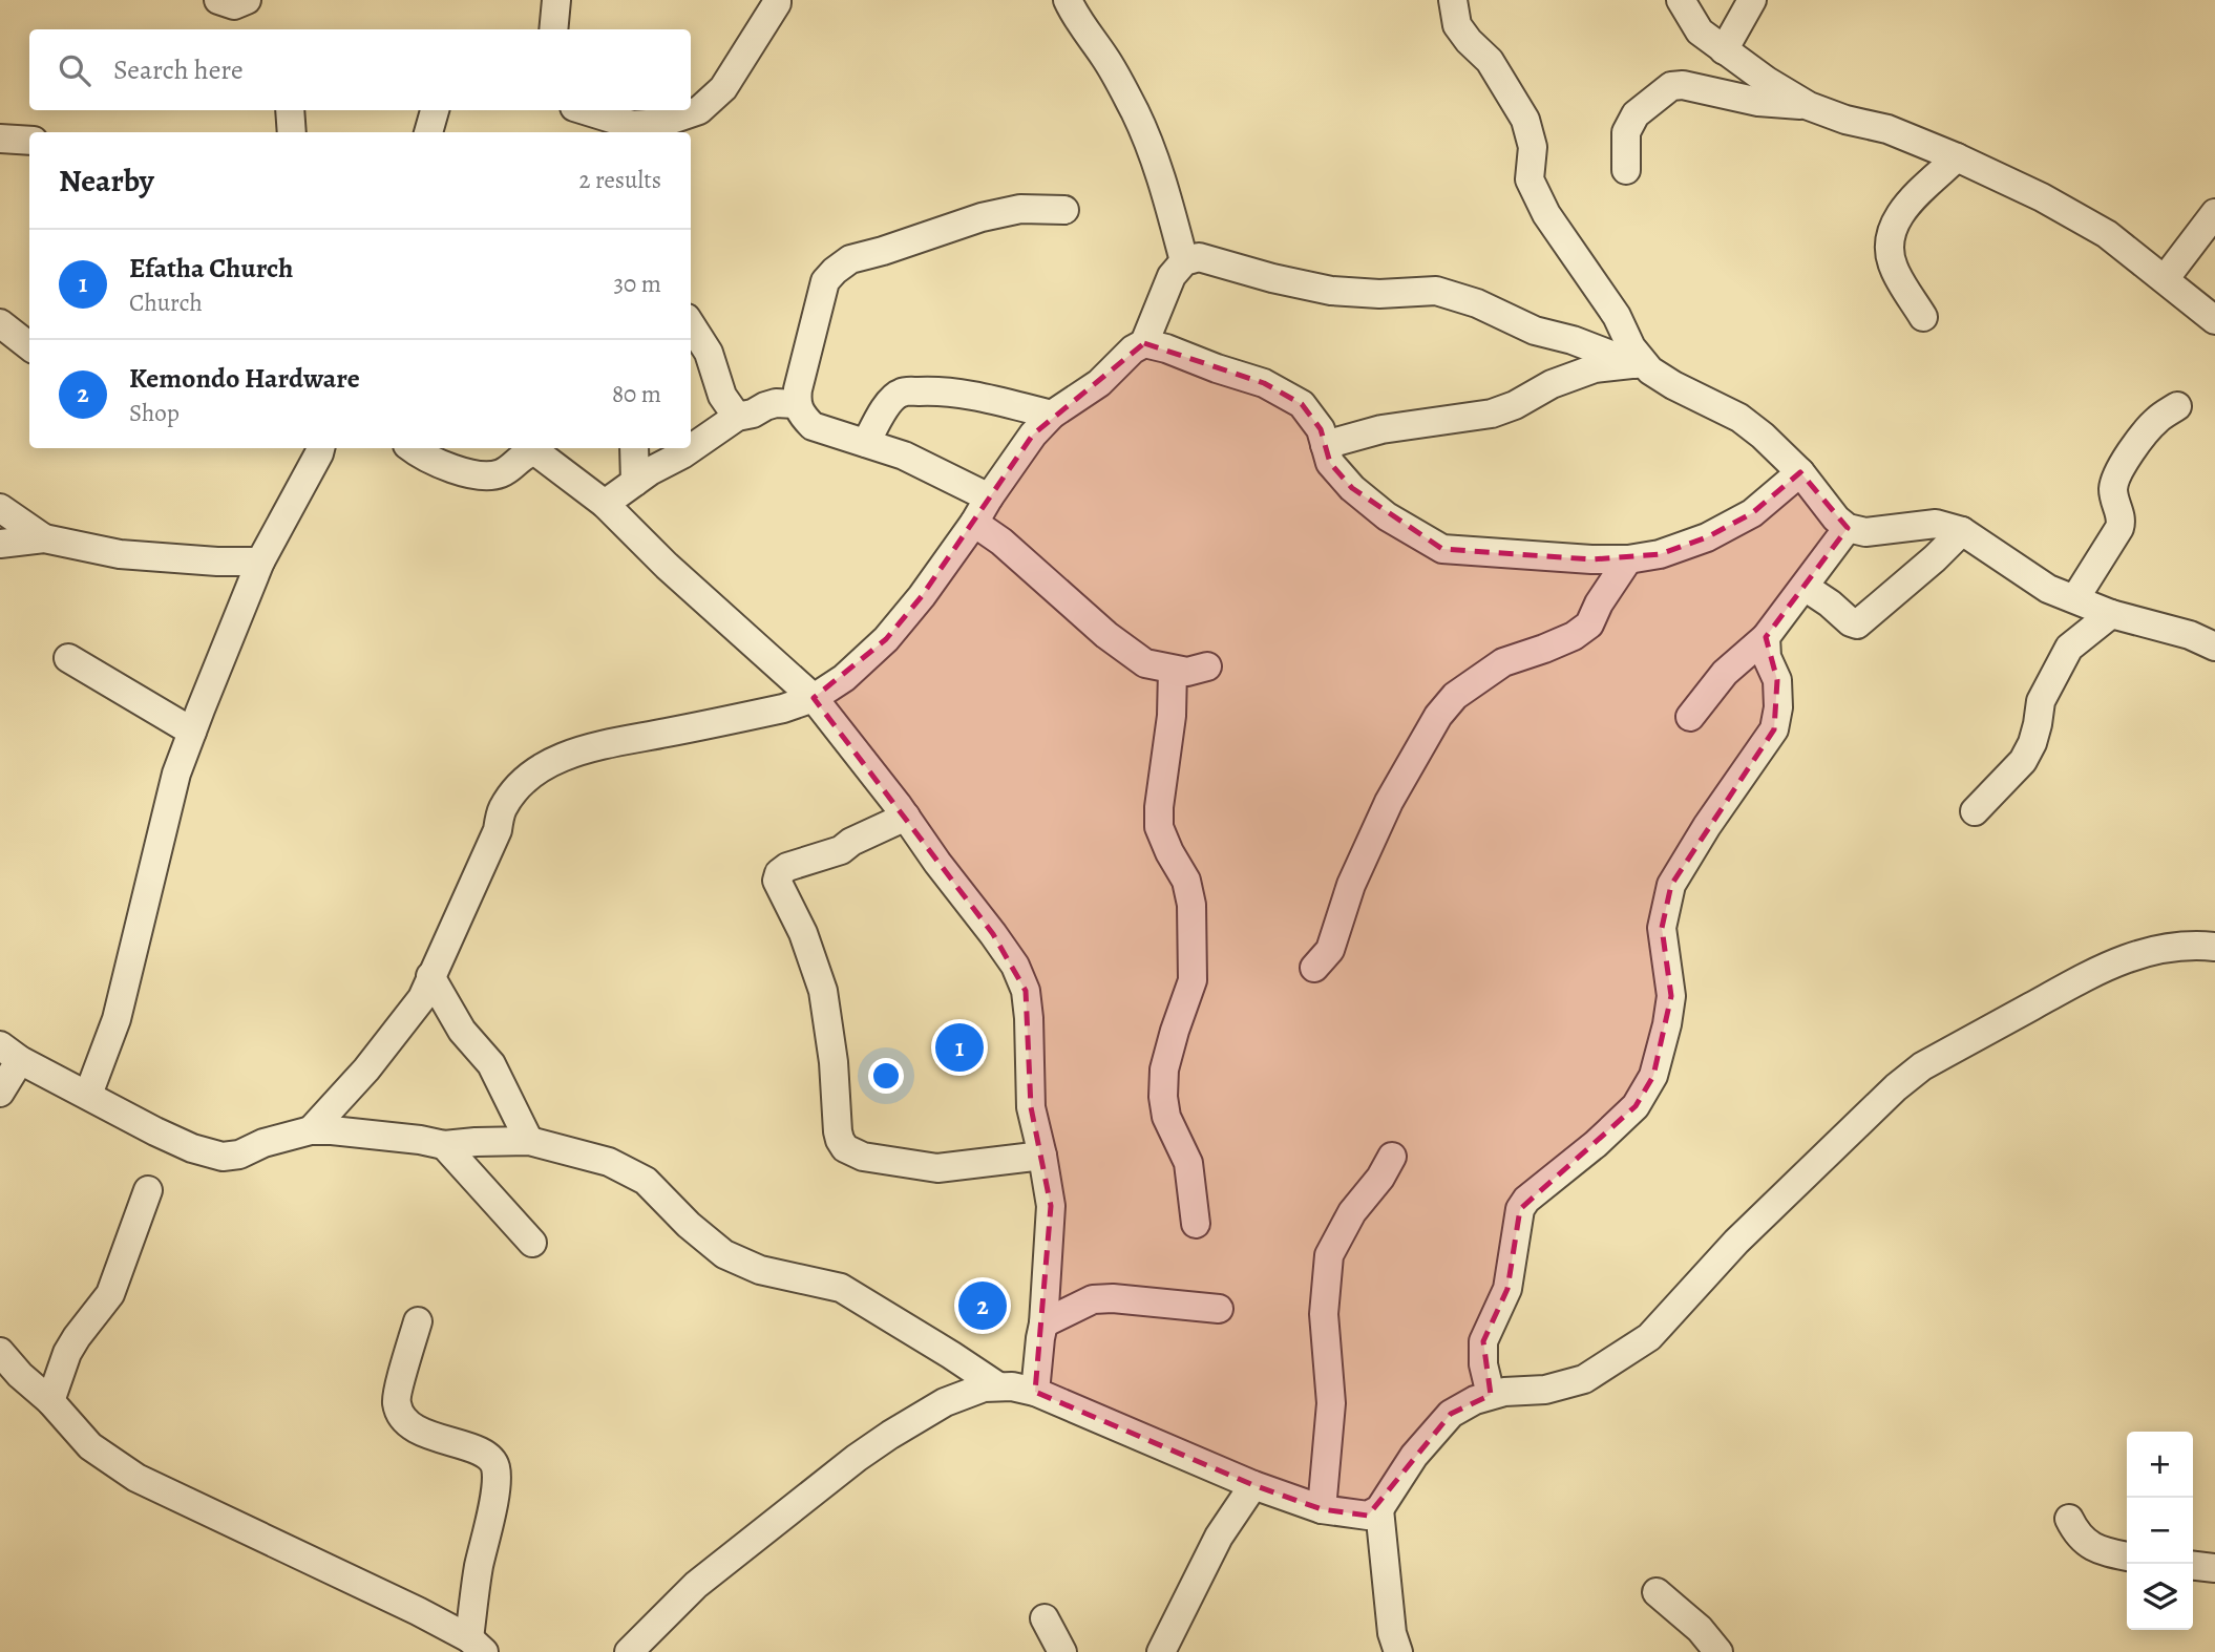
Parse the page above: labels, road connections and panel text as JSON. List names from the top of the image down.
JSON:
{
  "page": {
    "search": "Search here",
    "heading": ["Nearby", "2 results"],
    "list": [
      {
        "mark": "1",
        "name": "Efatha Church",
        "note": "Church",
        "value": "30 m"
      },
      {
        "mark": "2",
        "name": "Kemondo Hardware",
        "note": "Shop",
        "value": "80 m"
      }
    ],
    "pins": ["1", "2"],
    "map_buttons": ["+", "−"]
  }
}
